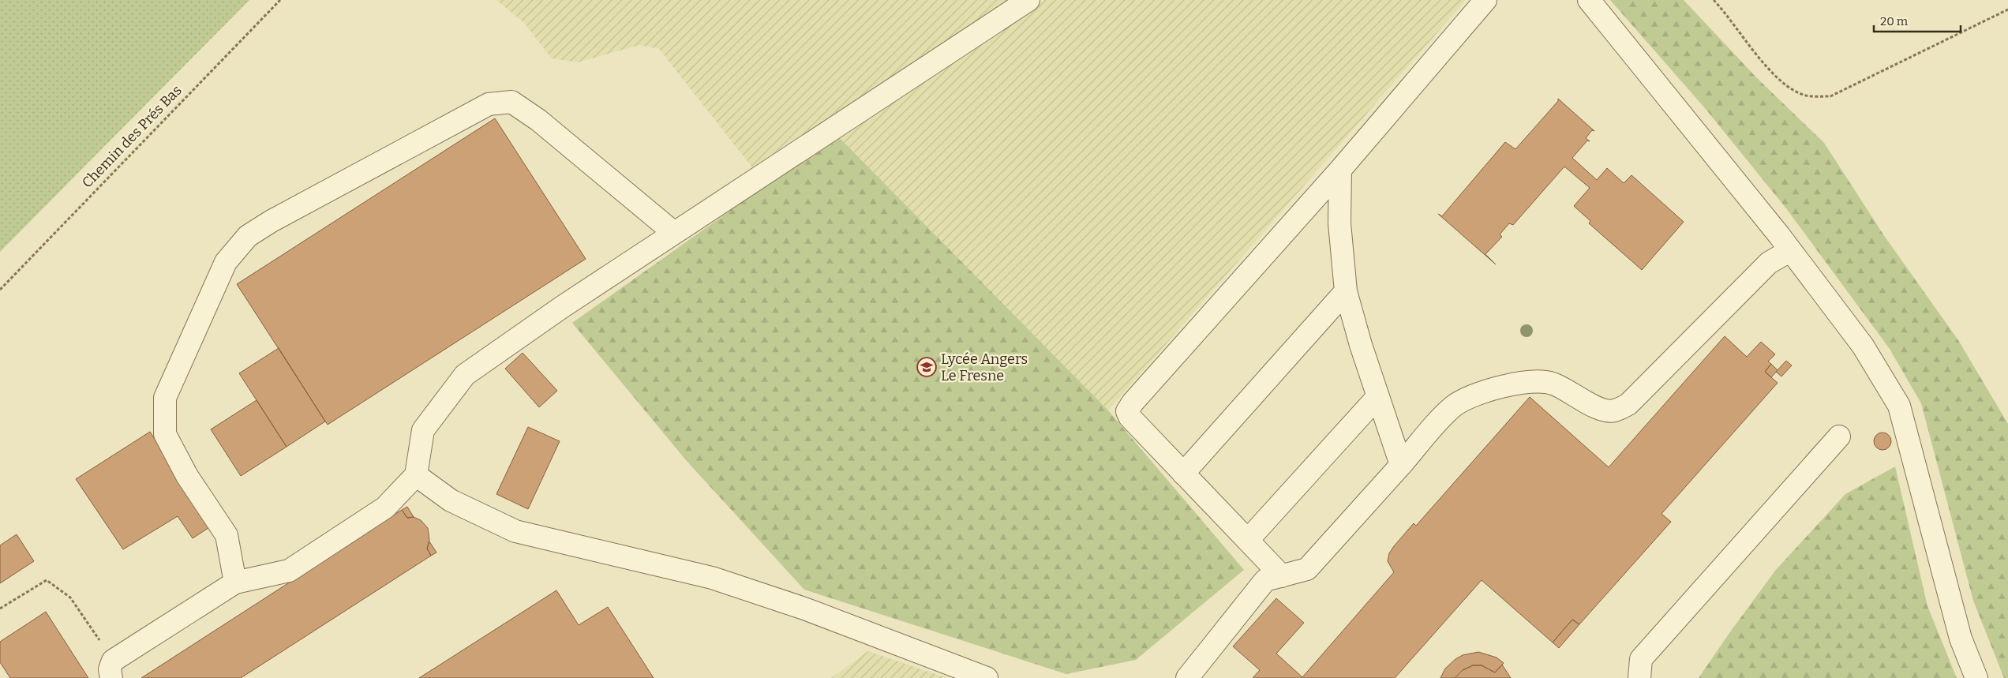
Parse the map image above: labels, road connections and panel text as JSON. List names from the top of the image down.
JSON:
{
  "streets": {
    "path": ["Chemin des Prés Bas"]
  },
  "places": {
    "school or university": ["Lycée Angers Le Fresne"]
  },
  "scale_bar": "20 m"
}
